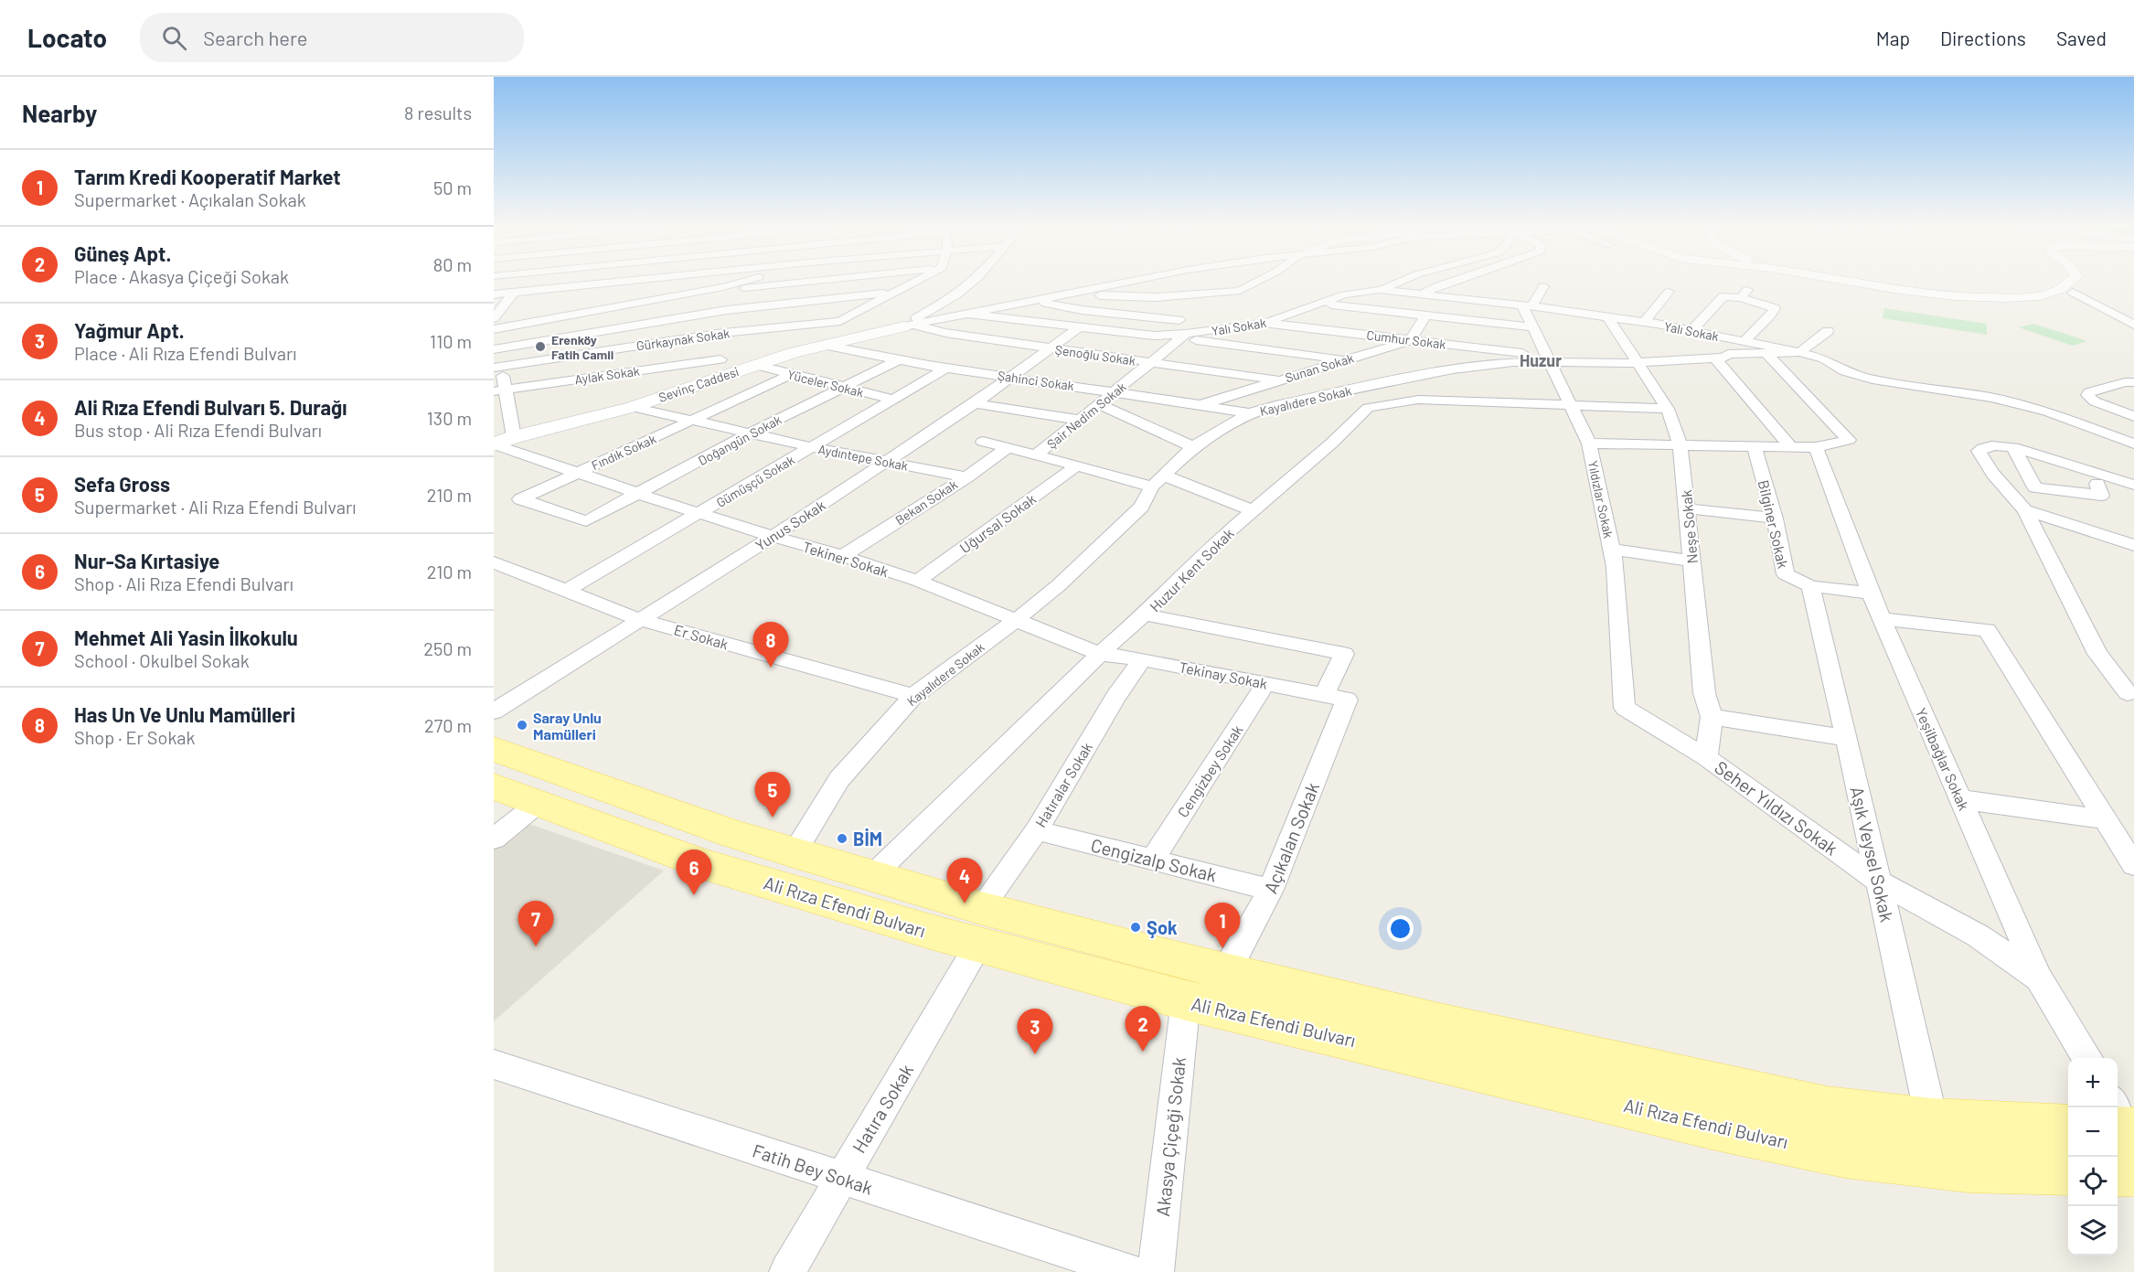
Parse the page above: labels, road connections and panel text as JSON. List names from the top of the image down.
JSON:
{
  "streets": {
    "main road": ["Sevinç Caddesi", "Ali Rıza Efendi Bulvarı"],
    "street": [
      "Yalı Sokak",
      "Gürkaynak Sokak",
      "Cumhur Sokak",
      "Şenoğlu Sokak",
      "Sunan Sokak",
      "Aylak Sokak",
      "Şahinci Sokak",
      "Yüceler Sokak",
      "Kayalıdere Sokak",
      "Şair Nedim Sokak",
      "Doğangün Sokak",
      "Fındık Sokak",
      "Aydıntepe Sokak",
      "Gümüşçü Sokak",
      "Yıldızlar Sokak",
      "Bekan Sokak",
      "Uğursal Sokak",
      "Bilginer Sokak",
      "Yunus Sokak",
      "Neşe Sokak",
      "Tekiner Sokak",
      "Huzur Kent Sokak",
      "Er Sokak",
      "Tekinay Sokak",
      "Yeşilbağlar Sokak",
      "Cengizbey Sokak",
      "Hatıralar Sokak",
      "Seher Yıldızı Sokak",
      "Açıkalan Sokak",
      "Aşık Veysel Sokak",
      "Cengizalp Sokak",
      "Hatıra Sokak",
      "Akasya Çiçeği Sokak",
      "Fatih Bey Sokak"
    ]
  },
  "crossings": [
    ["Yalı Sokak", "Cumhur Sokak"],
    ["Yalı Sokak", "Kayalıdere Sokak"],
    ["Yalı Sokak", "Şair Nedim Sokak"],
    ["Yalı Sokak", "Yıldızlar Sokak"],
    ["Yalı Sokak", "Yunus Sokak"],
    ["Yalı Sokak", "Neşe Sokak"],
    ["Gürkaynak Sokak", "Aylak Sokak"],
    ["Gürkaynak Sokak", "Sevinç Caddesi"],
    ["Cumhur Sokak", "Sunan Sokak"],
    ["Cumhur Sokak", "Kayalıdere Sokak"],
    ["Cumhur Sokak", "Yıldızlar Sokak"],
    ["Şenoğlu Sokak", "Sunan Sokak"],
    ["Şenoğlu Sokak", "Sevinç Caddesi"],
    ["Şenoğlu Sokak", "Şair Nedim Sokak"],
    ["Şenoğlu Sokak", "Yunus Sokak"],
    ["Sunan Sokak", "Şahinci Sokak"],
    ["Aylak Sokak", "Sevinç Caddesi"],
    ["Şahinci Sokak", "Sevinç Caddesi"],
    ["Şahinci Sokak", "Kayalıdere Sokak"],
    ["Şahinci Sokak", "Şair Nedim Sokak"],
    ["Şahinci Sokak", "Doğangün Sokak"],
    ["Şahinci Sokak", "Gümüşçü Sokak"],
    ["Şahinci Sokak", "Yunus Sokak"],
    ["Yüceler Sokak", "Sevinç Caddesi"],
    ["Yüceler Sokak", "Doğangün Sokak"],
    ["Yüceler Sokak", "Fındık Sokak"],
    ["Yüceler Sokak", "Gümüşçü Sokak"],
    ["Sevinç Caddesi", "Aydıntepe Sokak"],
    ["Sevinç Caddesi", "Tekiner Sokak"],
    ["Kayalıdere Sokak", "Yıldızlar Sokak"],
    ["Kayalıdere Sokak", "Neşe Sokak"],
    ["Kayalıdere Sokak", "Tekiner Sokak"],
    ["Kayalıdere Sokak", "Er Sokak"],
    ["Kayalıdere Sokak", "Ali Rıza Efendi Bulvarı"],
    ["Doğangün Sokak", "Fındık Sokak"],
    ["Doğangün Sokak", "Aydıntepe Sokak"],
    ["Doğangün Sokak", "Tekiner Sokak"],
    ["Fındık Sokak", "Aydıntepe Sokak"],
    ["Fındık Sokak", "Tekiner Sokak"],
    ["Aydıntepe Sokak", "Gümüşçü Sokak"],
    ["Aydıntepe Sokak", "Bekan Sokak"],
    ["Aydıntepe Sokak", "Yunus Sokak"],
    ["Gümüşçü Sokak", "Tekiner Sokak"],
    ["Gümüşçü Sokak", "Er Sokak"],
    ["Yıldızlar Sokak", "Huzur Kent Sokak"],
    ["Yıldızlar Sokak", "Seher Yıldızı Sokak"],
    ["Bekan Sokak", "Tekiner Sokak"],
    ["Uğursal Sokak", "Tekiner Sokak"],
    ["Bilginer Sokak", "Aşık Veysel Sokak"],
    ["Yunus Sokak", "Tekiner Sokak"],
    ["Yunus Sokak", "Er Sokak"],
    ["Neşe Sokak", "Huzur Kent Sokak"],
    ["Neşe Sokak", "Seher Yıldızı Sokak"],
    ["Tekiner Sokak", "Huzur Kent Sokak"],
    ["Tekiner Sokak", "Tekinay Sokak"],
    ["Huzur Kent Sokak", "Tekinay Sokak"],
    ["Huzur Kent Sokak", "Açıkalan Sokak"],
    ["Huzur Kent Sokak", "Ali Rıza Efendi Bulvarı"],
    ["Tekinay Sokak", "Cengizbey Sokak"],
    ["Tekinay Sokak", "Hatıralar Sokak"],
    ["Tekinay Sokak", "Açıkalan Sokak"],
    ["Yeşilbağlar Sokak", "Seher Yıldızı Sokak"],
    ["Cengizbey Sokak", "Cengizalp Sokak"],
    ["Hatıralar Sokak", "Cengizalp Sokak"],
    ["Hatıralar Sokak", "Ali Rıza Efendi Bulvarı"],
    ["Hatıralar Sokak", "Hatıra Sokak"],
    ["Seher Yıldızı Sokak", "Aşık Veysel Sokak"],
    ["Açıkalan Sokak", "Cengizalp Sokak"],
    ["Açıkalan Sokak", "Ali Rıza Efendi Bulvarı"],
    ["Aşık Veysel Sokak", "Ali Rıza Efendi Bulvarı"],
    ["Ali Rıza Efendi Bulvarı", "Hatıra Sokak"],
    ["Ali Rıza Efendi Bulvarı", "Akasya Çiçeği Sokak"],
    ["Hatıra Sokak", "Fatih Bey Sokak"]
  ],
  "districts": ["Huzur"],
  "places": [
    "Erenköy Fatih Camii",
    "Saray Unlu Mamülleri",
    "BİM",
    "Şok"
  ],
  "page": {
    "header": "Locato",
    "search": "Search here",
    "nav": ["Map", "Directions", "Saved"],
    "heading": ["Nearby", "8 results"],
    "list": [
      {
        "mark": "1",
        "name": "Tarım Kredi Kooperatif Market",
        "note": "Supermarket · Açıkalan Sokak",
        "value": "50 m"
      },
      {
        "mark": "2",
        "name": "Güneş Apt.",
        "note": "Place · Akasya Çiçeği Sokak",
        "value": "80 m"
      },
      {
        "mark": "3",
        "name": "Yağmur Apt.",
        "note": "Place · Ali Rıza Efendi Bulvarı",
        "value": "110 m"
      },
      {
        "mark": "4",
        "name": "Ali Rıza Efendi Bulvarı 5. Durağı",
        "note": "Bus stop · Ali Rıza Efendi Bulvarı",
        "value": "130 m"
      },
      {
        "mark": "5",
        "name": "Sefa Gross",
        "note": "Supermarket · Ali Rıza Efendi Bulvarı",
        "value": "210 m"
      },
      {
        "mark": "6",
        "name": "Nur-Sa Kırtasiye",
        "note": "Shop · Ali Rıza Efendi Bulvarı",
        "value": "210 m"
      },
      {
        "mark": "7",
        "name": "Mehmet Ali Yasin İlkokulu",
        "note": "School · Okulbel Sokak",
        "value": "250 m"
      },
      {
        "mark": "8",
        "name": "Has Un Ve Unlu Mamülleri",
        "note": "Shop · Er Sokak",
        "value": "270 m"
      }
    ],
    "pins": [
      "8",
      "5",
      "6",
      "4",
      "7",
      "1",
      "2",
      "3"
    ],
    "map_buttons": ["+", "−"]
  }
}
